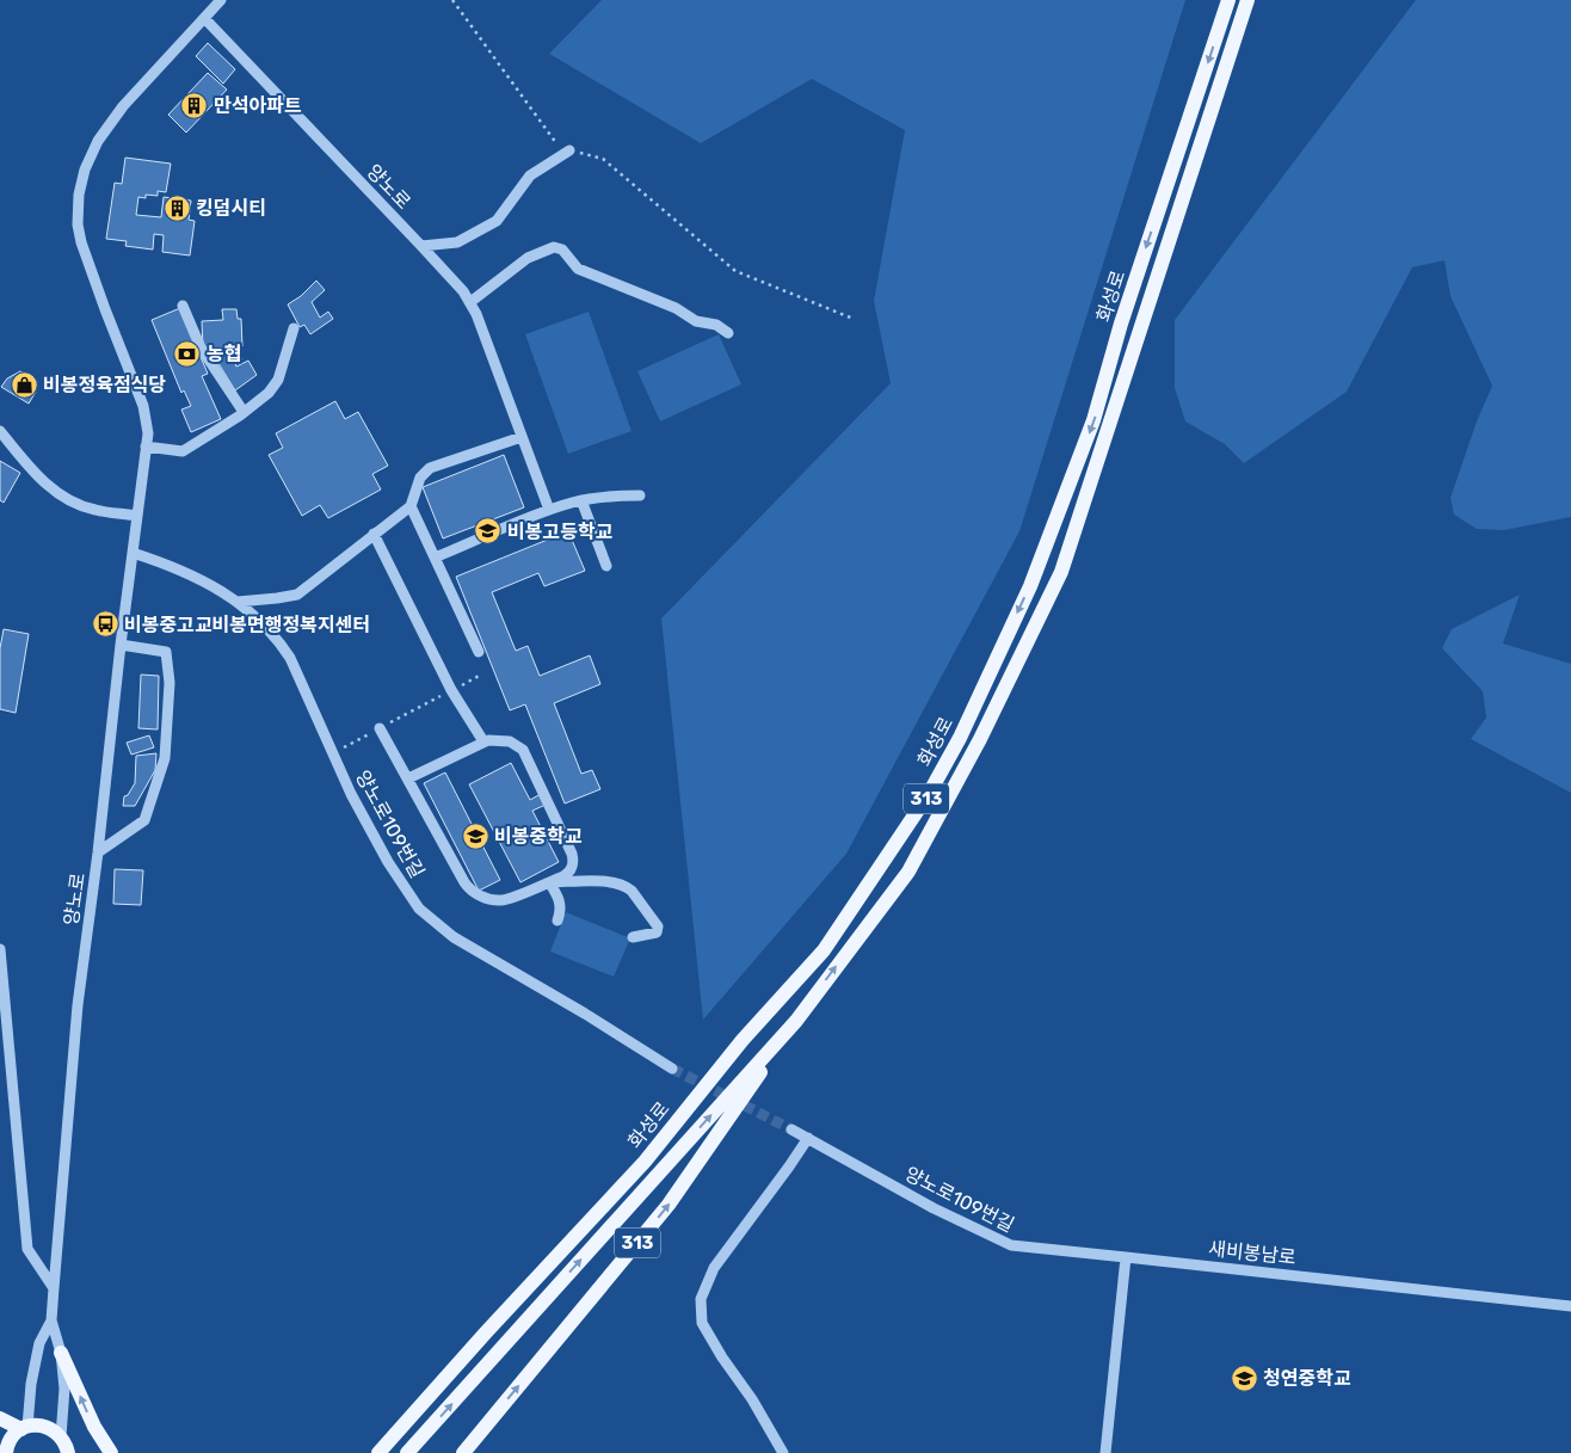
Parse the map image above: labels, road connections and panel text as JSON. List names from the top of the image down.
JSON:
{
  "streets": {
    "main road": ["화성로", "313"],
    "street": ["양노로", "양노로109번길", "새비봉남로"]
  },
  "crossings": [
    ["양노로", "양노로109번길"],
    ["화성로", "313"],
    ["양노로109번길", "새비봉남로"]
  ],
  "places": {
    "building": ["만석아파트", "킹덤시티"],
    "bank": ["농협"],
    "shop": ["비봉정육점식당"],
    "school or university": ["비봉고등학교", "비봉중학교", "청연중학교"],
    "bus stop": ["비봉중고교비봉면행정복지센터"]
  }
}
